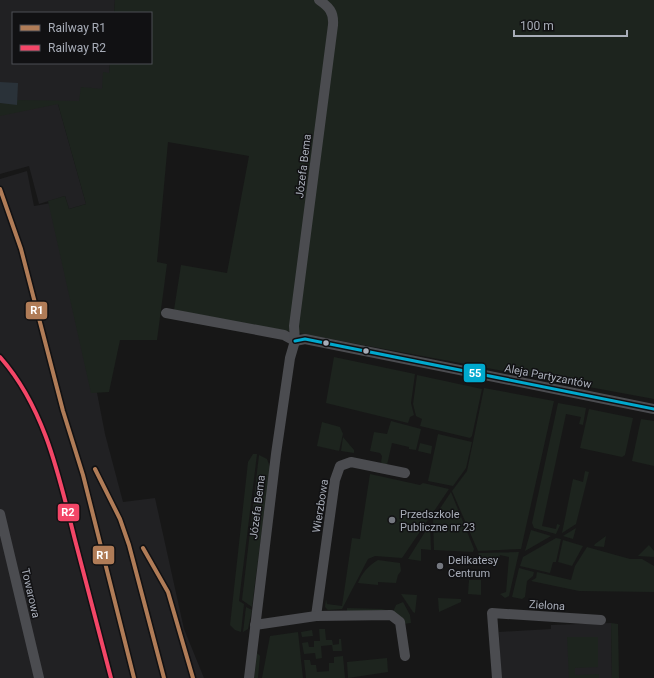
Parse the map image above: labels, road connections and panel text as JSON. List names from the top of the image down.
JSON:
{
  "streets": {
    "street": [
      "Józefa Bema",
      "Aleja Partyzantów",
      "Wierzbowa",
      "Towarowa",
      "Zielona"
    ]
  },
  "crossings": [
    ["Józefa Bema", "Aleja Partyzantów"]
  ],
  "places": ["Przedszkole Publiczne nr 23", "Delikatesy Centrum"],
  "lines": ["rail line R1", "transit line 55", "rail line R2"],
  "legend": ["Railway R1", "Railway R2"],
  "scale_bar": "100 m"
}
